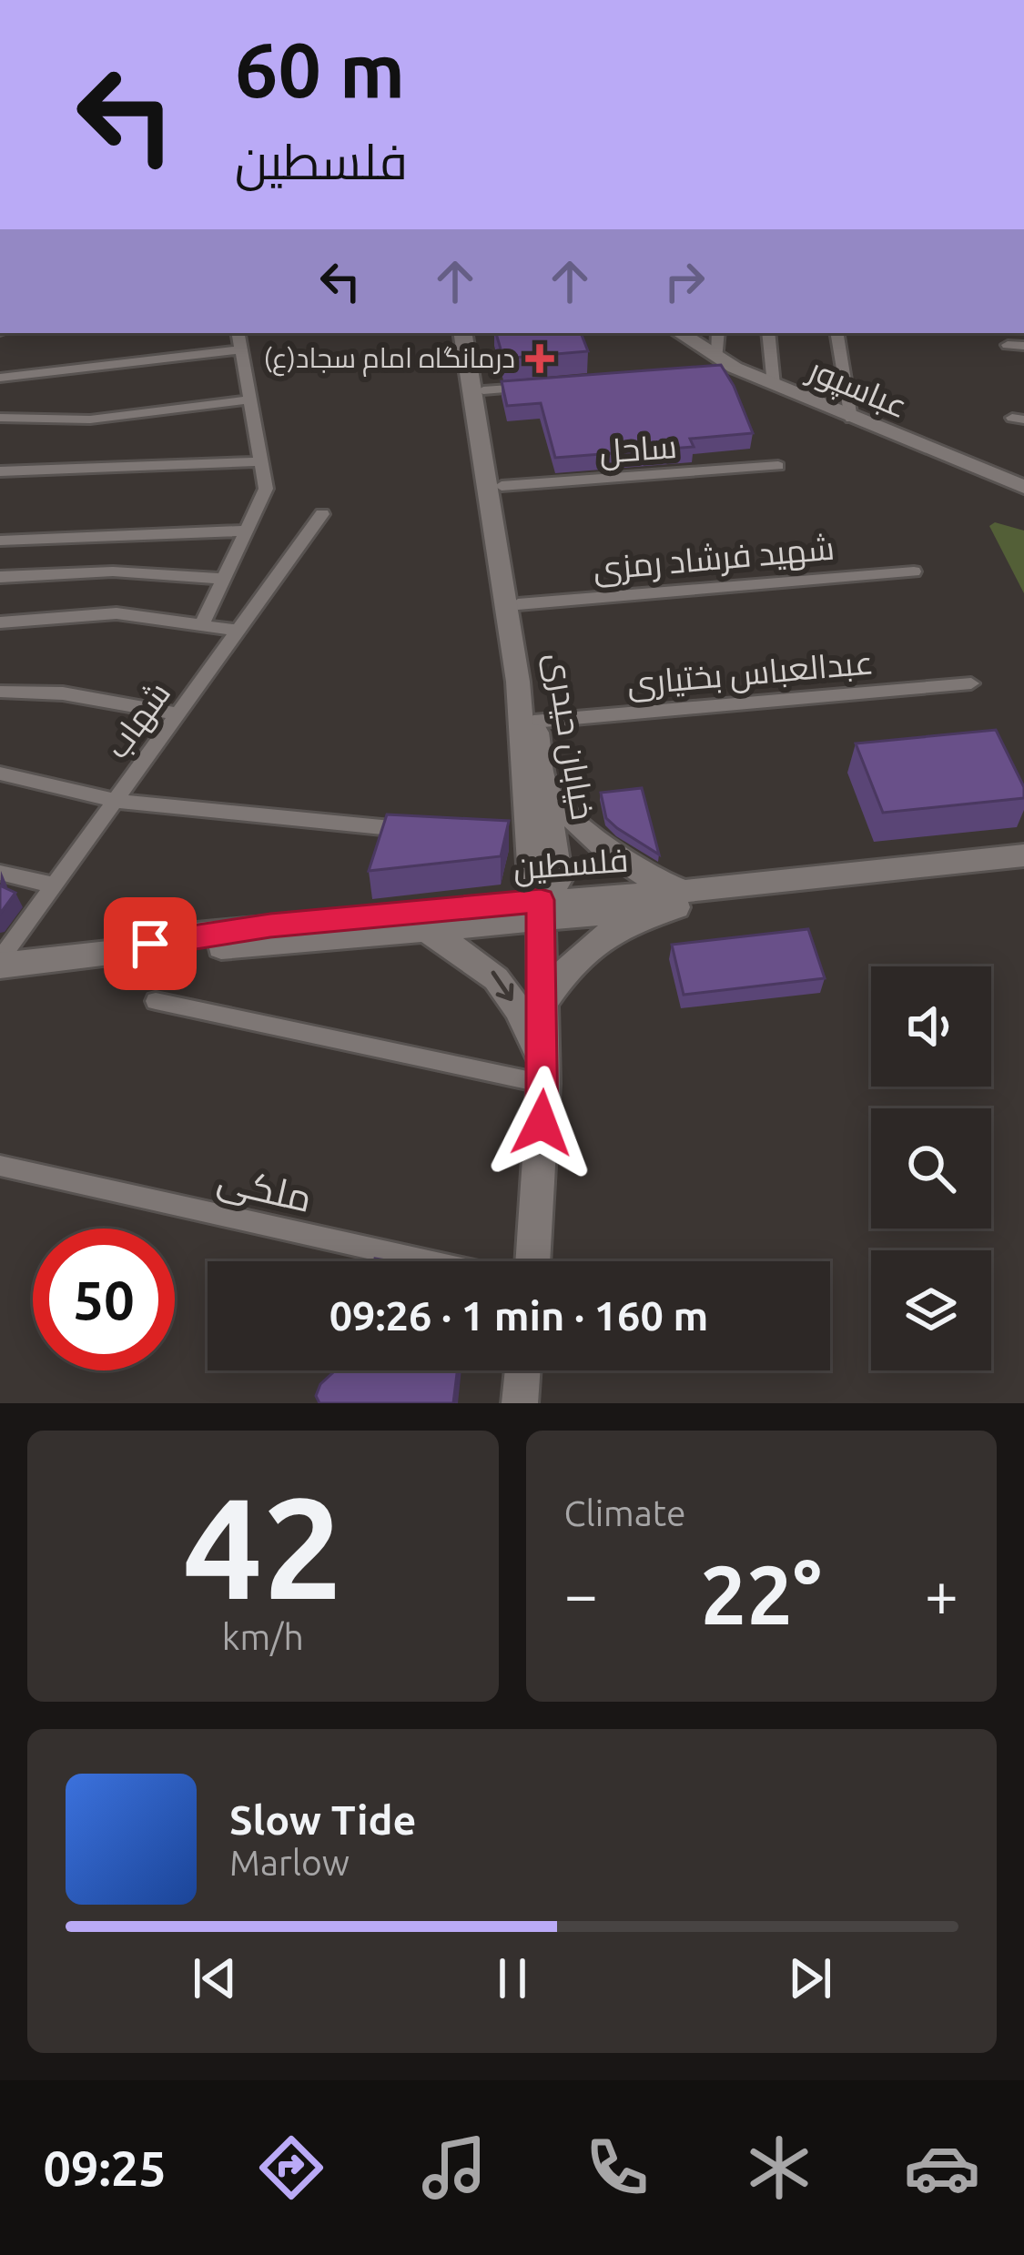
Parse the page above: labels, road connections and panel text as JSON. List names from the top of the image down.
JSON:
{
  "streets": {
    "street": [
      "عباسپور",
      "ساحل",
      "شهید فرشاد رمزی",
      "عبدالعباس بختیاری",
      "شهاب",
      "خیابان حیدری",
      "فلسطین",
      "ملکی"
    ]
  },
  "crossings": [
    ["ساحل", "خیابان حیدری"],
    ["شهید فرشاد رمزی", "خیابان حیدری"],
    ["عبدالعباس بختیاری", "خیابان حیدری"],
    ["شهاب", "فلسطین"],
    ["خیابان حیدری", "فلسطین"]
  ],
  "places": {
    "health": ["درمانگاه امام سجاد(ع)"]
  },
  "page": {
    "turn": ["60 m", "فلسطین"],
    "limit": "50",
    "trip": "09:26 · 1 min · 160 m",
    "tile": [
      ["42", "km/h"],
      "Climate"
    ],
    "heat": ["−", "22°", "+"],
    "song": ["Slow Tide", "Marlow"],
    "tabs": "09:25"
  }
}
